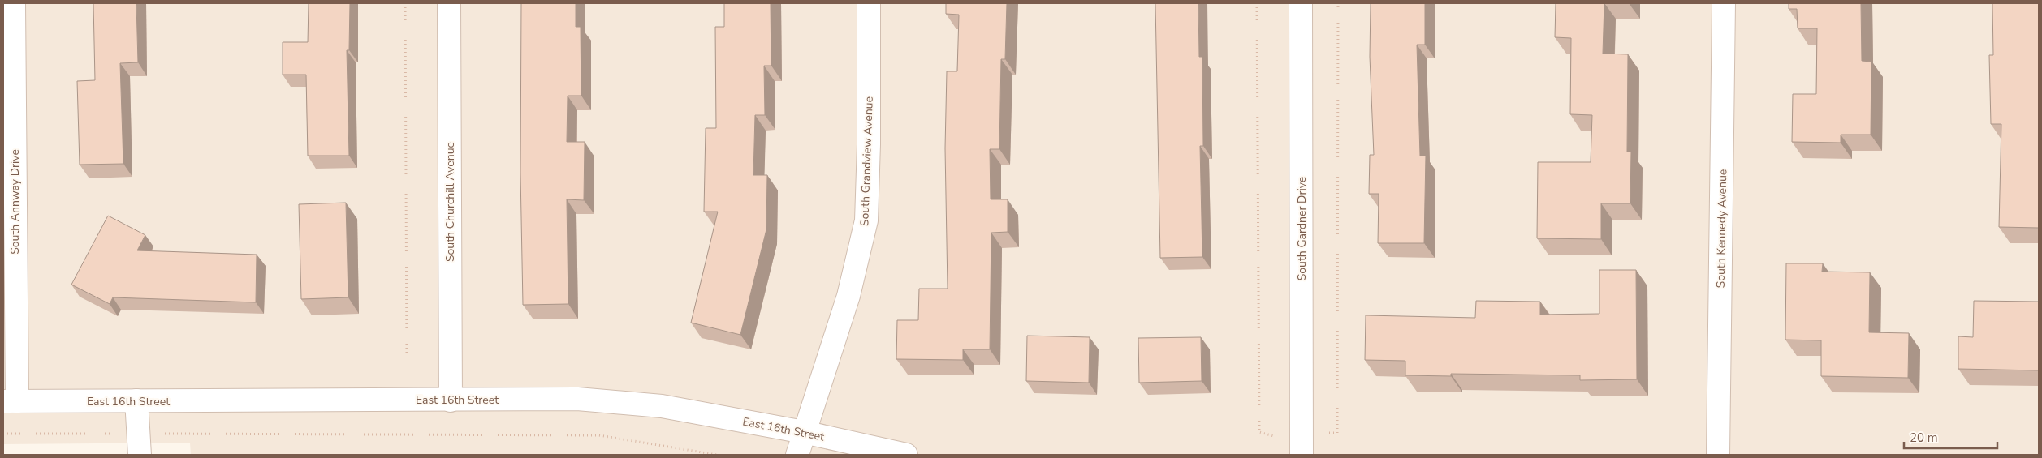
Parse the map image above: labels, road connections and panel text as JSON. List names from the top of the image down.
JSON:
{
  "streets": {
    "street": [
      "South Grandview Avenue",
      "South Annway Drive",
      "South Churchill Avenue",
      "South Gardner Drive",
      "South Kennedy Avenue",
      "East 16th Street"
    ]
  },
  "crossings": [
    ["South Grandview Avenue", "East 16th Street"],
    ["South Annway Drive", "East 16th Street"],
    ["South Churchill Avenue", "East 16th Street"]
  ],
  "scale_bar": "20 m"
}
